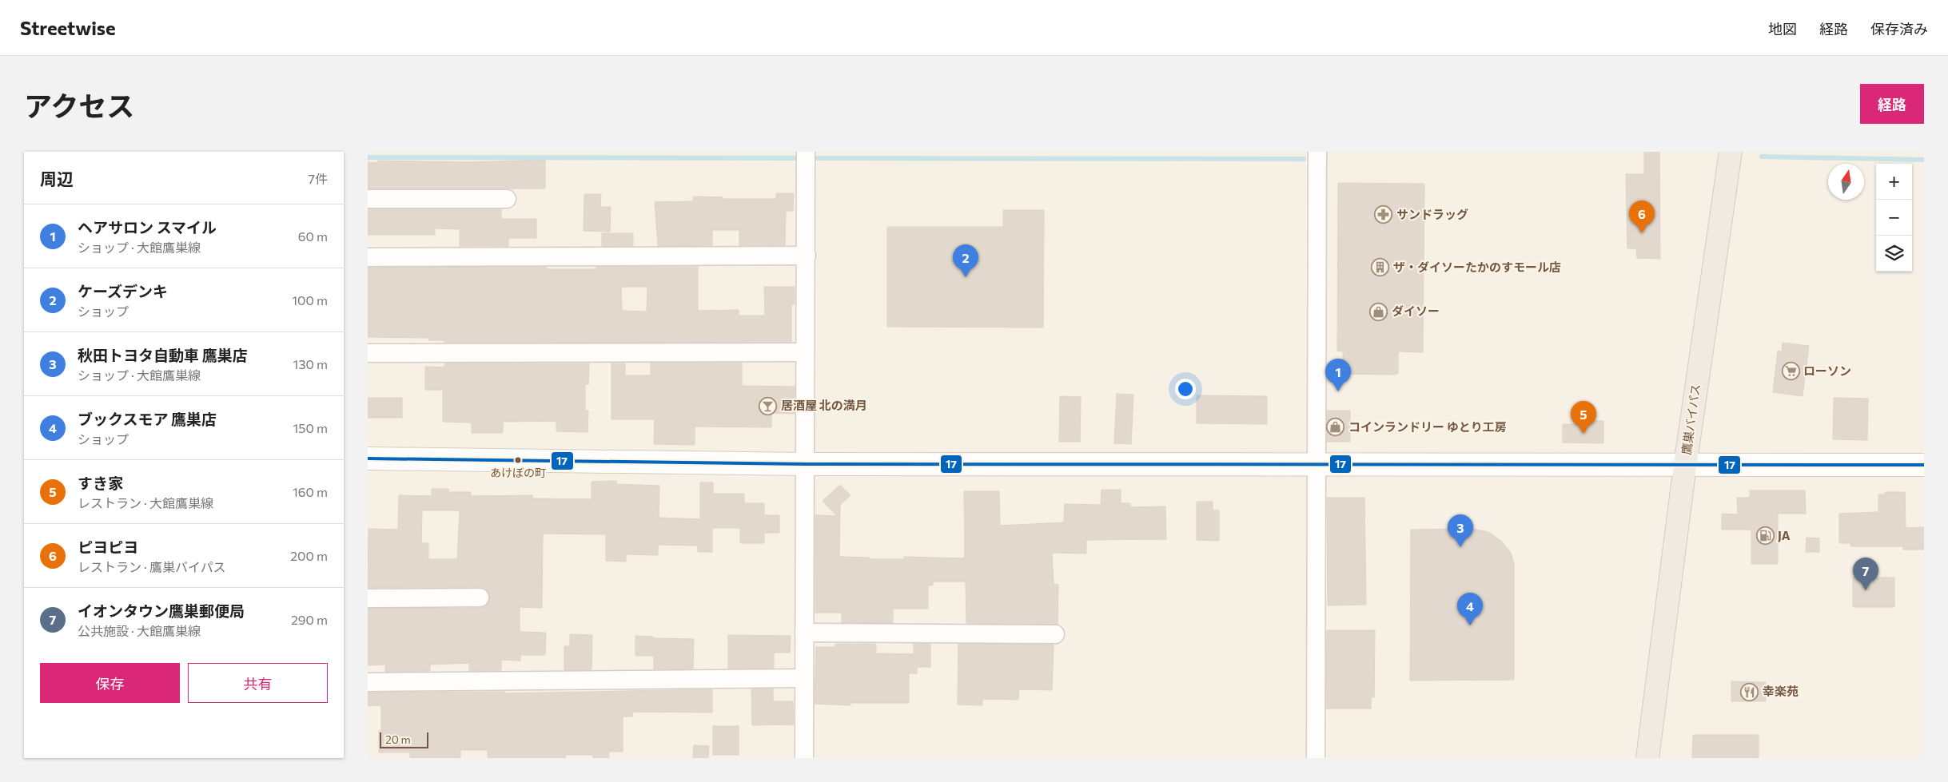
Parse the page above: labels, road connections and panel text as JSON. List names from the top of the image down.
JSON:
{
  "streets": {
    "highway": ["鷹巣バイパス"]
  },
  "places": {
    "pharmacy": ["サンドラッグ"],
    "building": ["ザ・ダイソーたかのすモール店"],
    "shop": ["ダイソー", "コインランドリー ゆとり工房"],
    "supermarket": ["ローソン"],
    "bar": ["居酒屋 北の満月"],
    "other": ["あけぼの町"],
    "fuel station": ["JA"],
    "restaurant": ["幸楽苑"]
  },
  "lines": ["transit line 17"],
  "scale_bar": "20 m",
  "north": "top",
  "page": {
    "header": "Streetwise",
    "nav": ["地図", "経路", "保存済み"],
    "title": "アクセス",
    "buttons": [
      "経路",
      ["保存", "共有"]
    ],
    "heading": ["周辺", "7件"],
    "map_buttons": ["+", "−"],
    "pins": [
      "6",
      "2",
      "1",
      "5",
      "3",
      "7",
      "4"
    ],
    "list": [
      {
        "mark": "1",
        "name": "ヘアサロン スマイル",
        "note": "ショップ · 大館鷹巣線",
        "value": "60 m"
      },
      {
        "mark": "2",
        "name": "ケーズデンキ",
        "note": "ショップ",
        "value": "100 m"
      },
      {
        "mark": "3",
        "name": "秋田トヨタ自動車 鷹巣店",
        "note": "ショップ · 大館鷹巣線",
        "value": "130 m"
      },
      {
        "mark": "4",
        "name": "ブックスモア 鷹巣店",
        "note": "ショップ",
        "value": "150 m"
      },
      {
        "mark": "5",
        "name": "すき家",
        "note": "レストラン · 大館鷹巣線",
        "value": "160 m"
      },
      {
        "mark": "6",
        "name": "ピヨピヨ",
        "note": "レストラン · 鷹巣バイパス",
        "value": "200 m"
      },
      {
        "mark": "7",
        "name": "イオンタウン鷹巣郵便局",
        "note": "公共施設 · 大館鷹巣線",
        "value": "290 m"
      }
    ],
    "scale": "20 m"
  }
}
